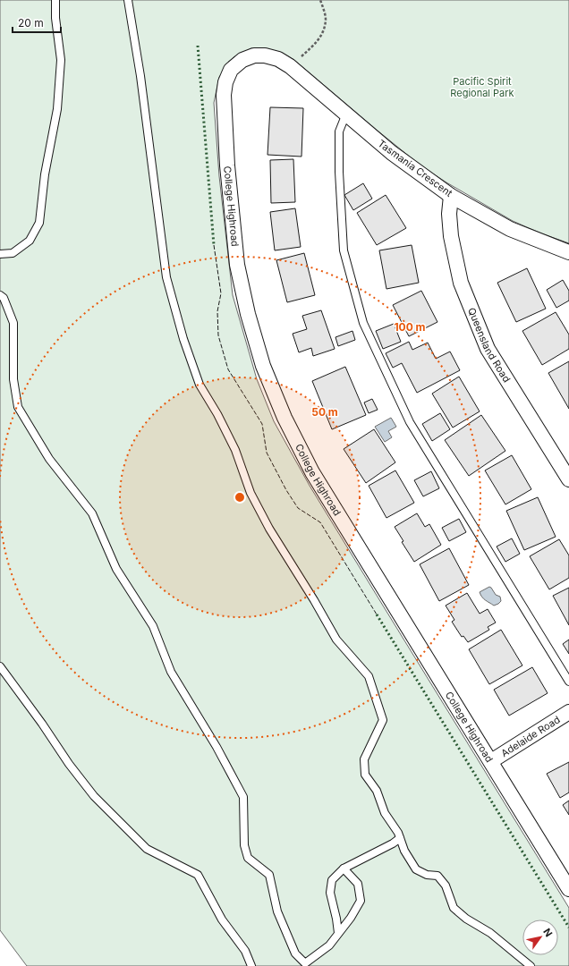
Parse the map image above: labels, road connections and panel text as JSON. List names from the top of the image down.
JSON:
{
  "streets": {
    "street": [
      "Tasmania Crescent",
      "College Highroad",
      "Queensland Road",
      "Adelaide Road"
    ]
  },
  "crossings": [
    ["Tasmania Crescent", "College Highroad"],
    ["Tasmania Crescent", "Queensland Road"],
    ["College Highroad", "Adelaide Road"]
  ],
  "parks": ["Pacific Spirit Regional Park"],
  "scale_bar": "20 m",
  "north": "top right",
  "rings": ["100 m", "50 m"]
}
